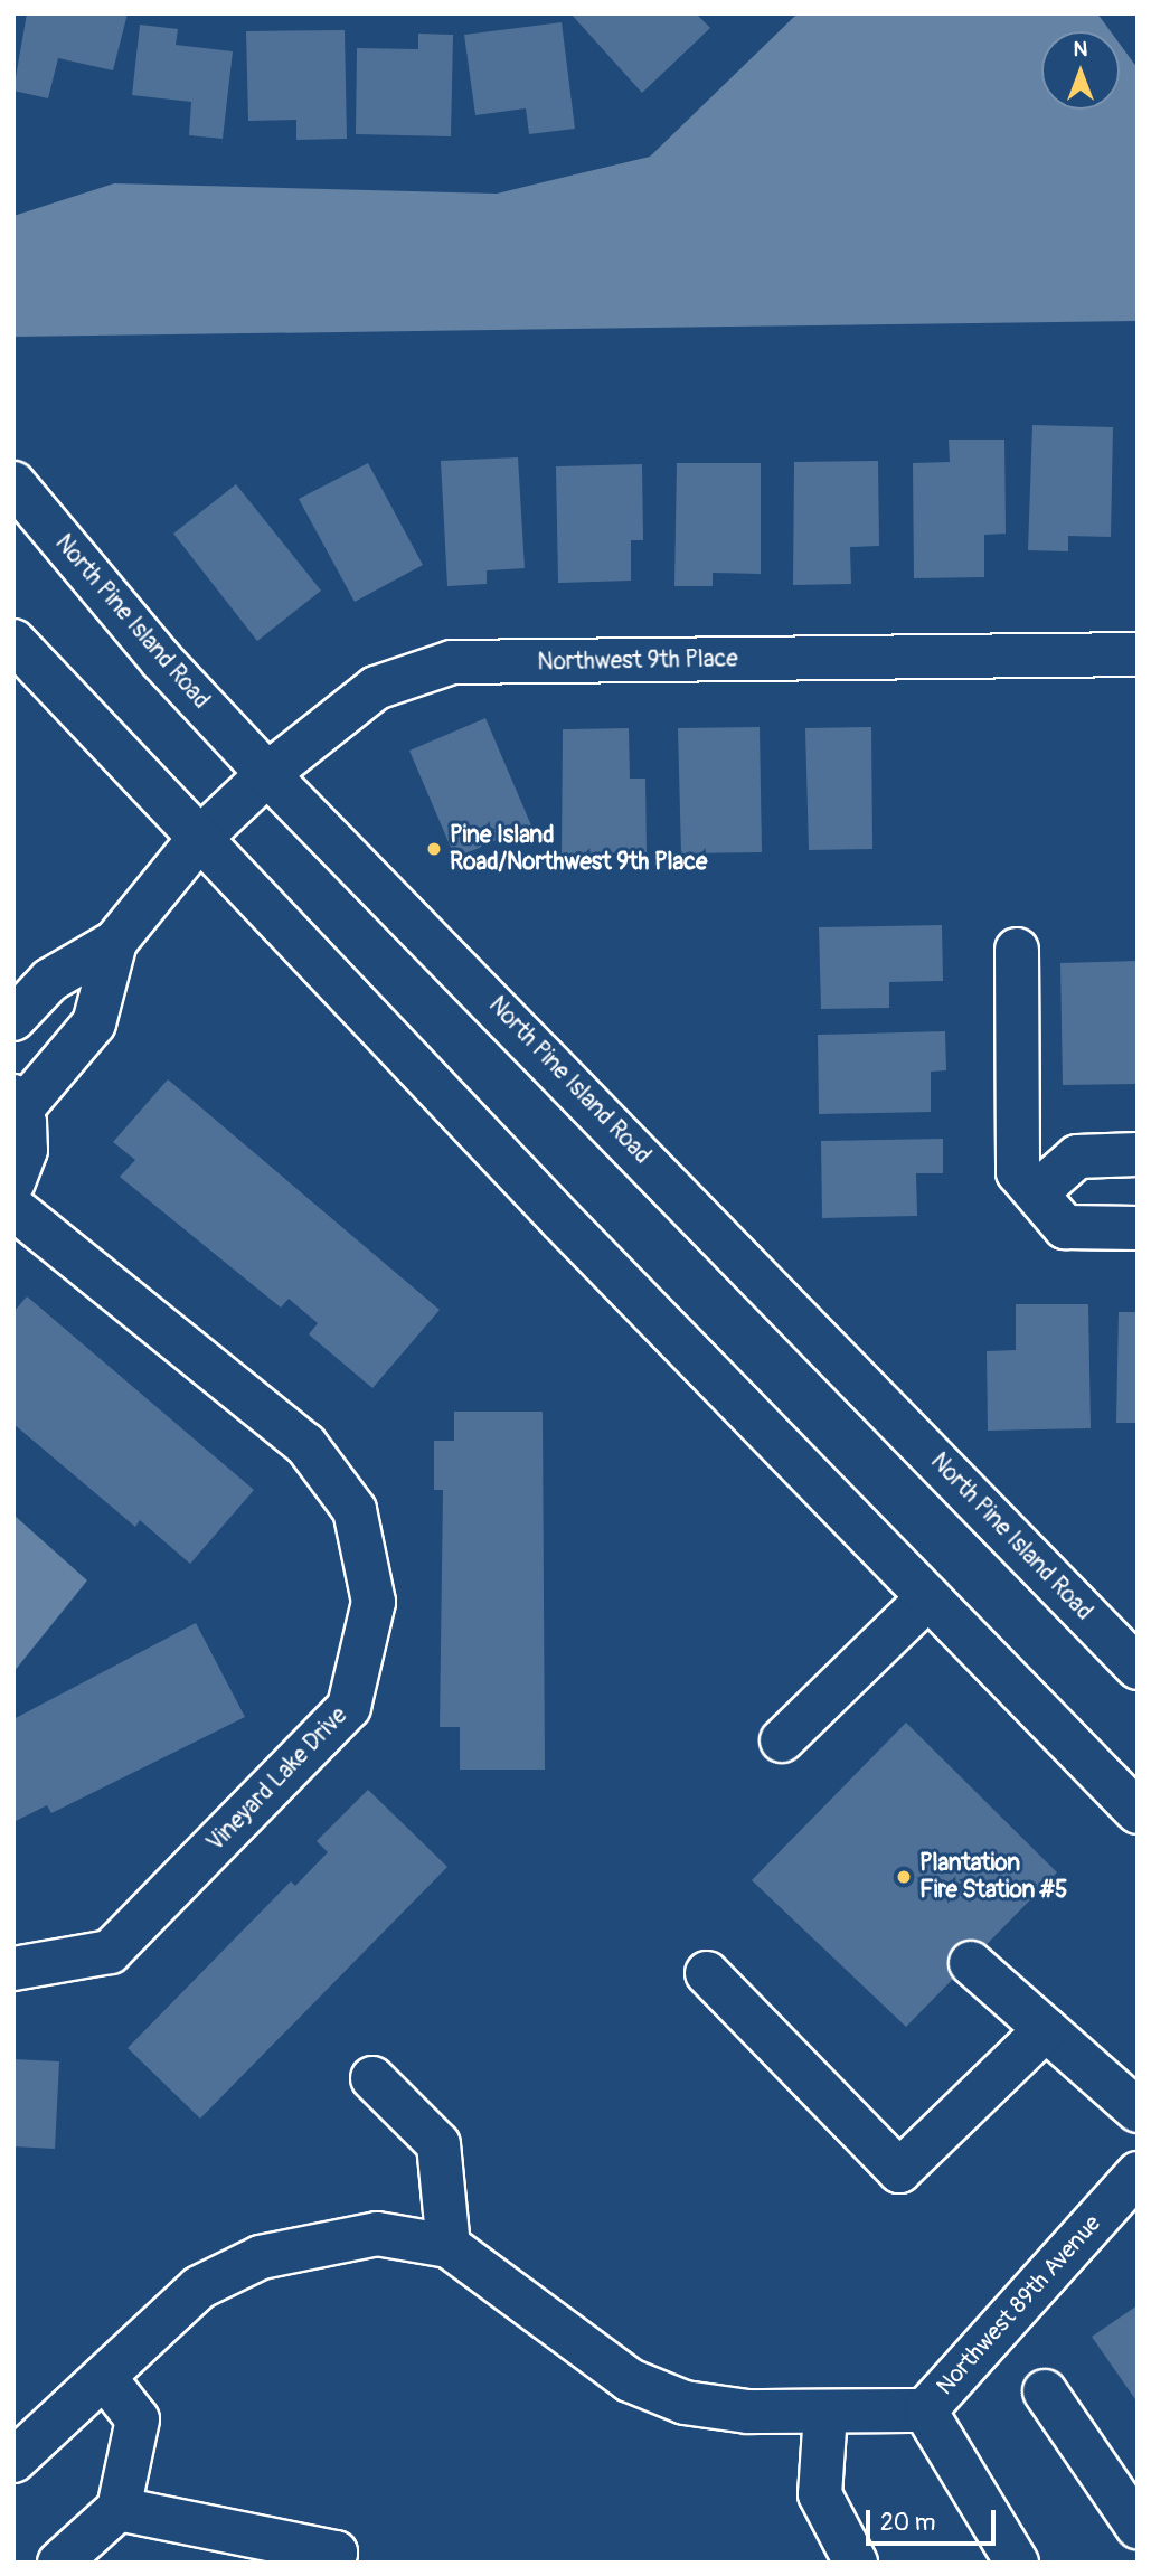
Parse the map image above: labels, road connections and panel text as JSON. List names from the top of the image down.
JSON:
{
  "streets": {
    "street": [
      "North Pine Island Road",
      "Northwest 9th Place",
      "Vineyard Lake Drive",
      "Northwest 89th Avenue"
    ]
  },
  "crossings": [
    ["North Pine Island Road", "Northwest 9th Place"]
  ],
  "places": ["Pine Island Road/Northwest 9th Place", "Plantation Fire Station #5"],
  "scale_bar": "20 m",
  "north": "top"
}
